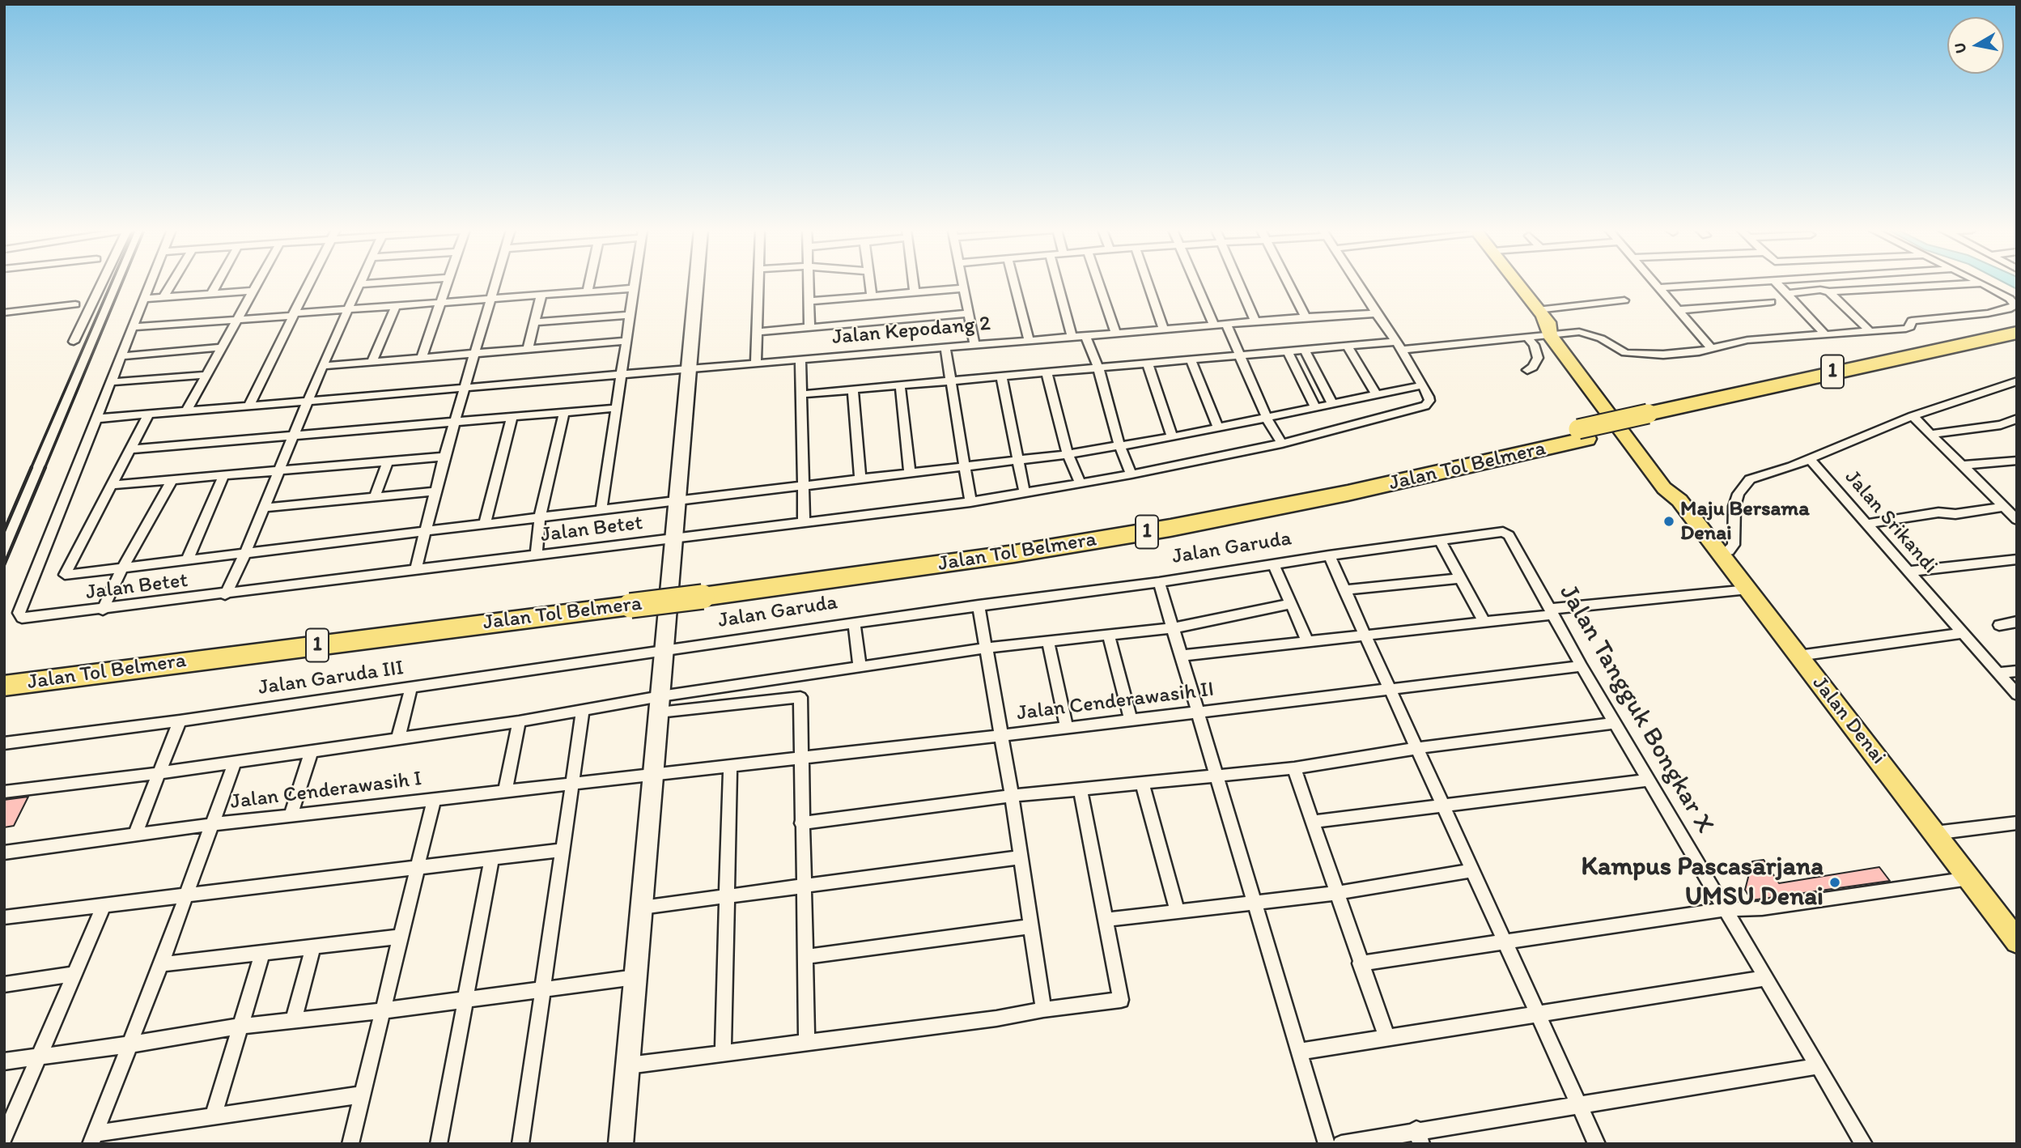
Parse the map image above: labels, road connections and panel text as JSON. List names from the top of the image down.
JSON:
{
  "streets": {
    "highway": ["1", "Jalan Tol Belmera"],
    "main road": ["Jalan Denai"],
    "street": [
      "Jalan Kepodang 2",
      "Jalan Srikandi",
      "Jalan Betet",
      "Jalan Garuda",
      "Jalan Garuda III",
      "Jalan Cenderawasih II",
      "Jalan Tangguk Bongkar X",
      "Jalan Cenderawasih I"
    ]
  },
  "crossings": [
    ["Jalan Kepodang 2", "Jalan Betet"],
    ["Jalan Garuda", "Jalan Garuda III"],
    ["Jalan Garuda", "Jalan Tangguk Bongkar X"],
    ["Jalan Cenderawasih II", "Jalan Tangguk Bongkar X"],
    ["Jalan Cenderawasih II", "Jalan Cenderawasih I"]
  ],
  "places": ["Maju Bersama Denai", "Kampus Pascasarjana UMSU Denai"],
  "north": "left"
}
